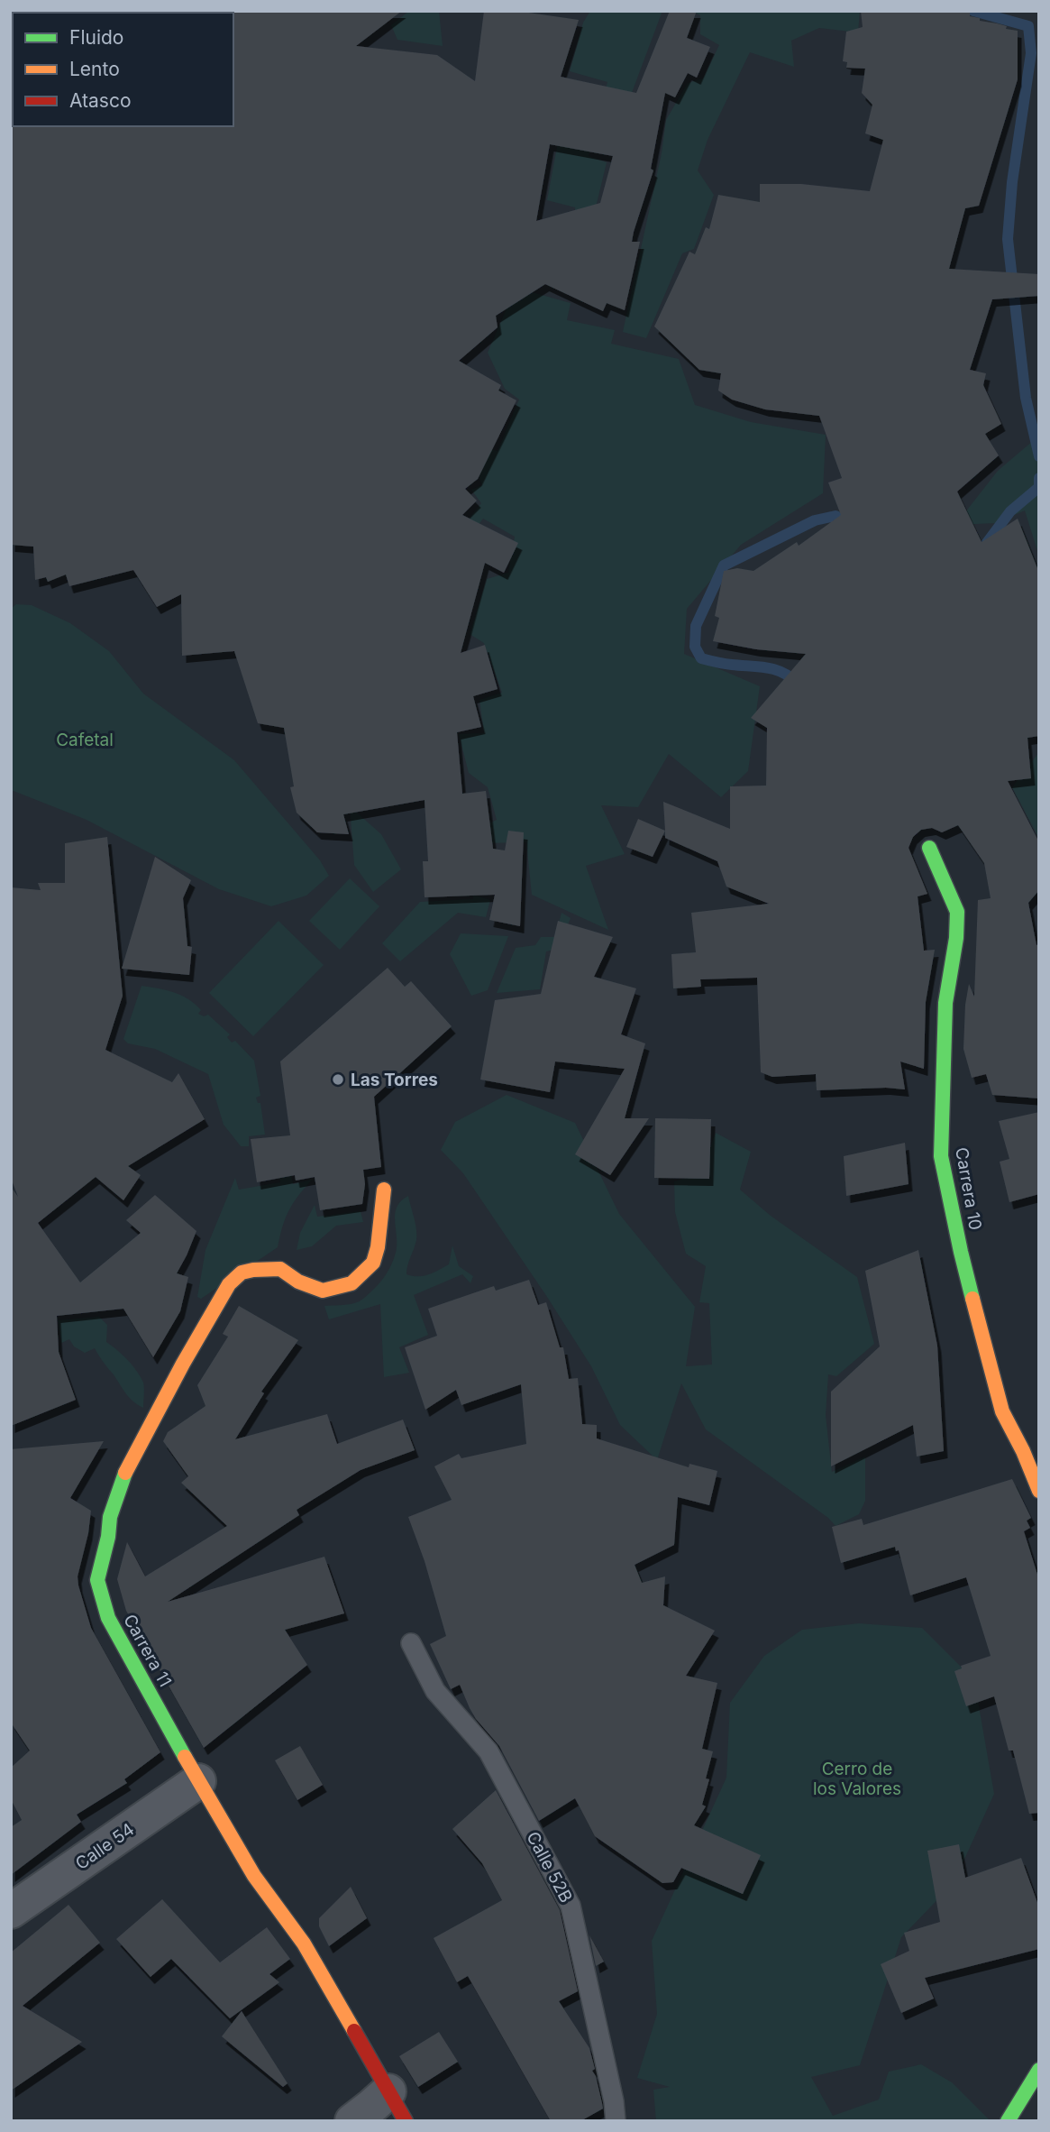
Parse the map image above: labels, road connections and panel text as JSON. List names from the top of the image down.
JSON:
{
  "streets": {
    "street": ["Carrera 10", "Carrera 11", "Calle 54"],
    "lane": ["Calle 52B"]
  },
  "crossings": [
    ["Carrera 11", "Calle 54"]
  ],
  "parks": ["Cafetal", "Cerro de los Valores"],
  "places": ["Las Torres"],
  "legend": ["Fluido", "Lento", "Atasco"]
}
